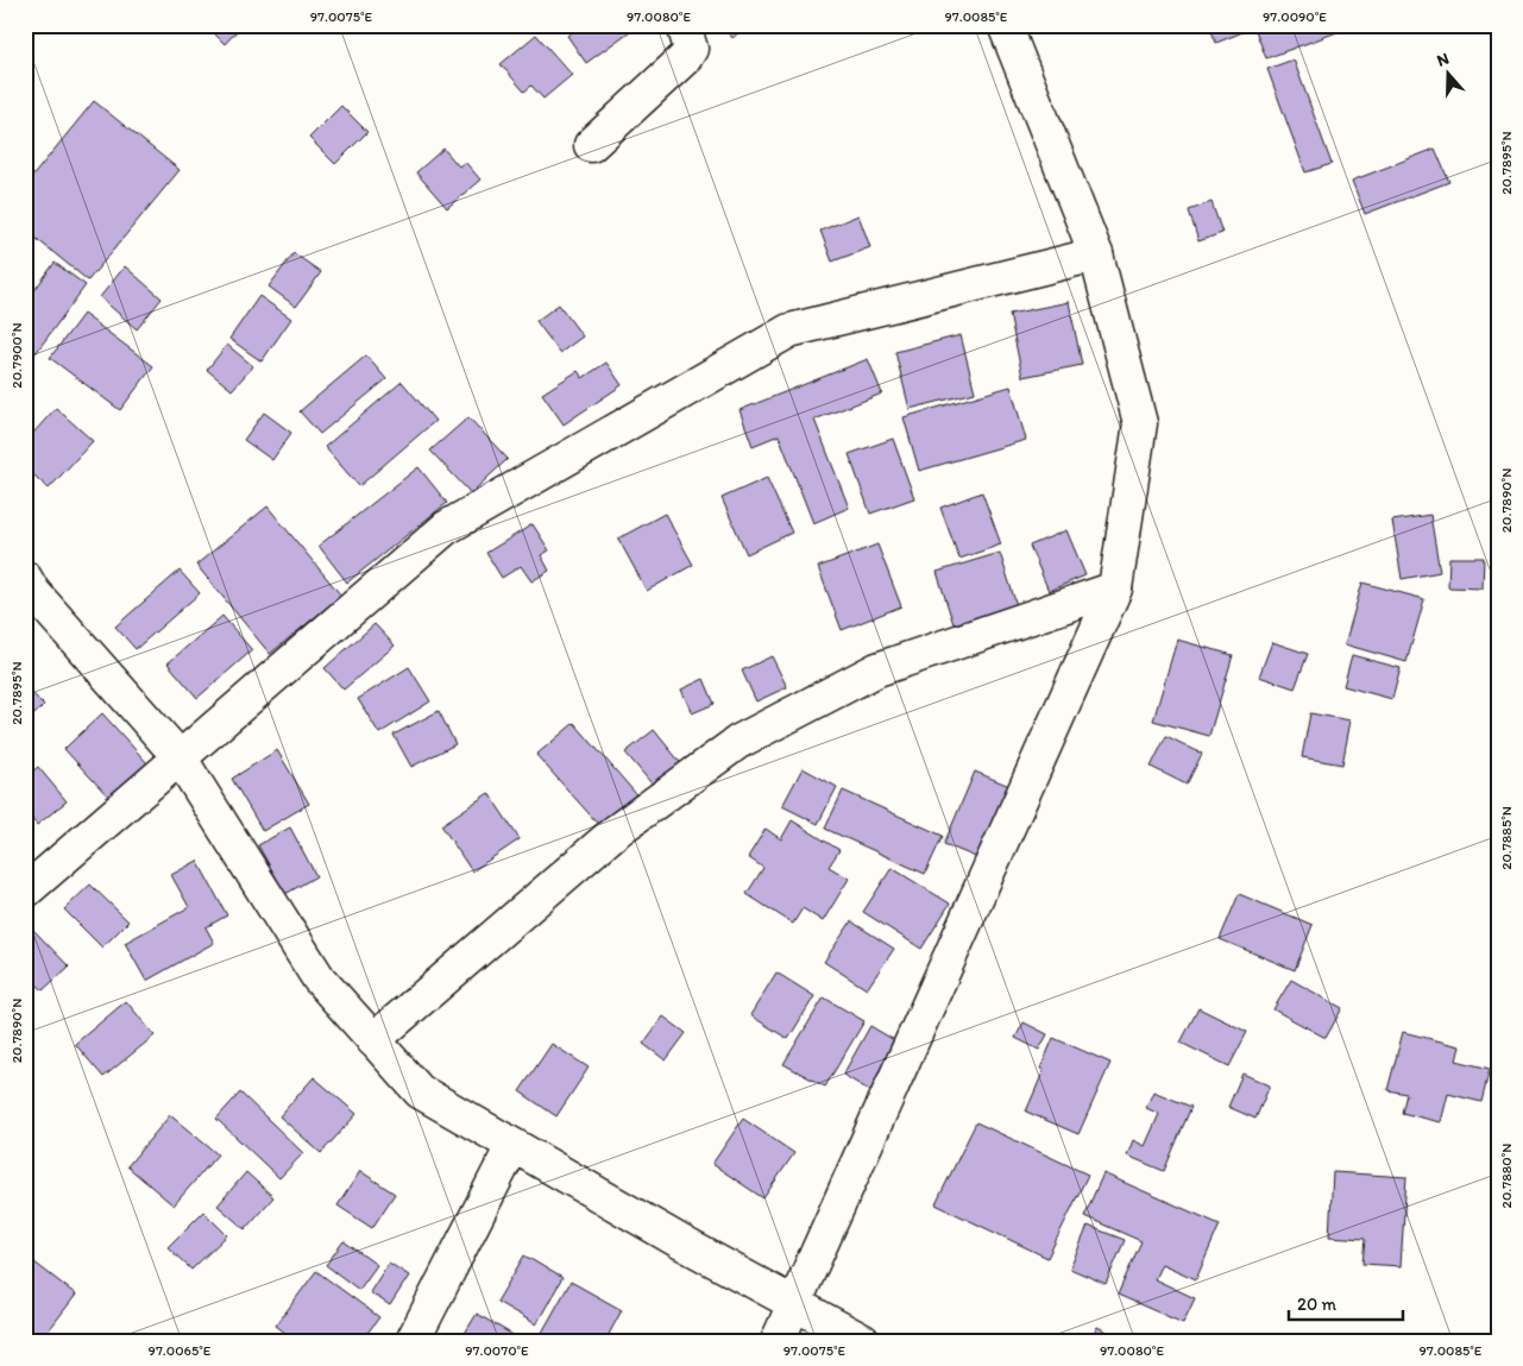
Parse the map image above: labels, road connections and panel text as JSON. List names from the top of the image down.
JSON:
{
  "scale_bar": "20 m",
  "north": "top",
  "coordinates": [
    "97.0075°E",
    "97.0080°E",
    "97.0085°E",
    "97.0090°E",
    "20.7895°N",
    "20.7900°N",
    "20.7890°N",
    "20.7885°N",
    "20.7880°N",
    "97.0065°E",
    "97.0070°E"
  ]
}
